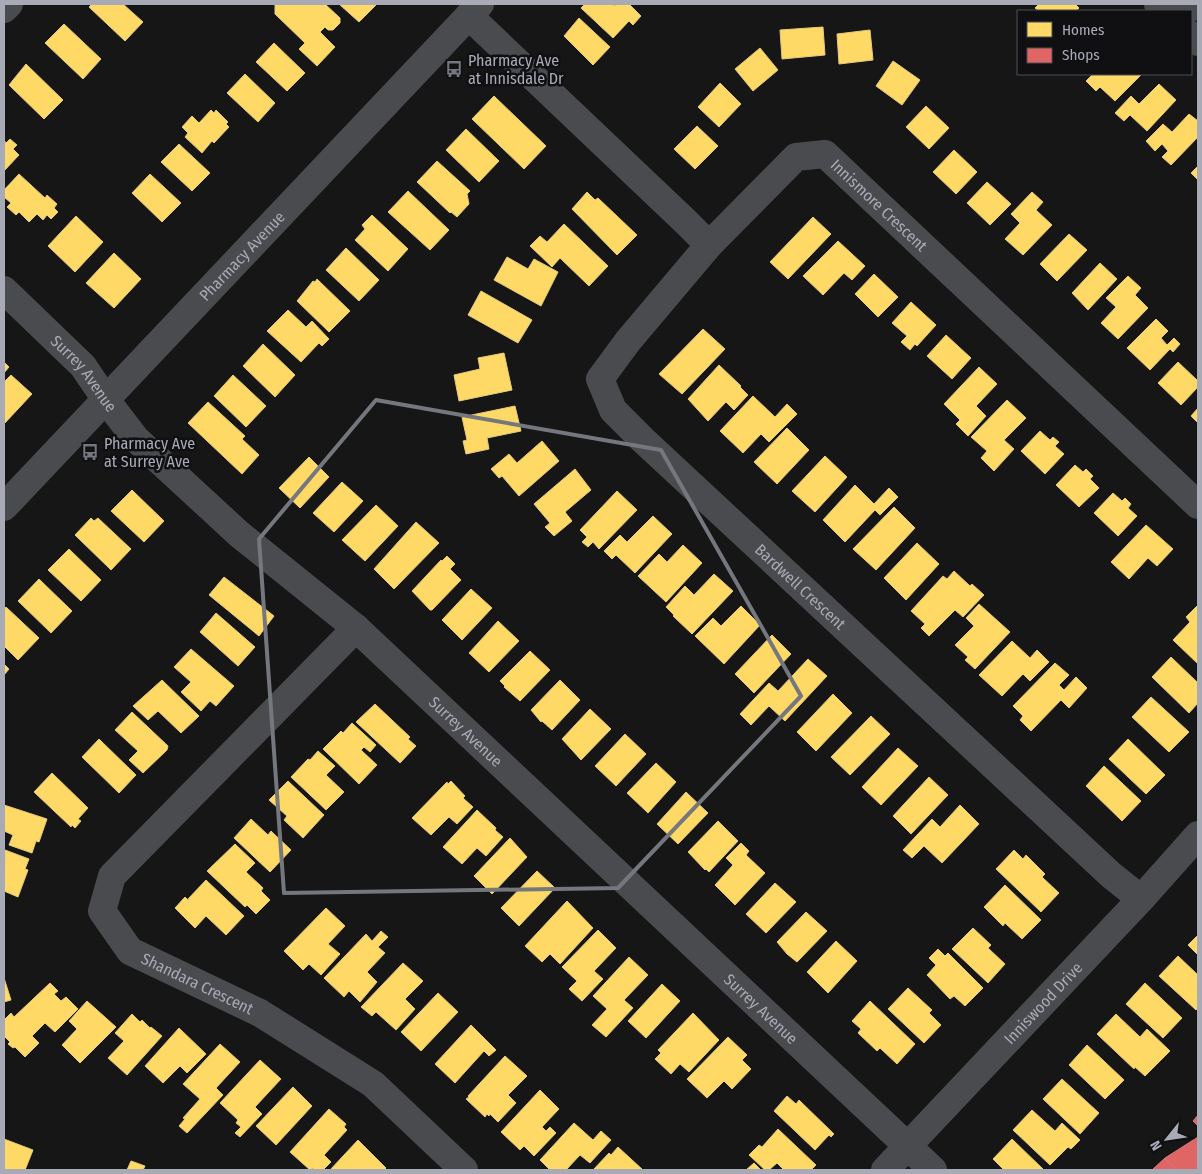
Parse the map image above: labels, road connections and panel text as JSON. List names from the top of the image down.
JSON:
{
  "streets": {
    "street": [
      "Innismore Crescent",
      "Pharmacy Avenue",
      "Surrey Avenue",
      "Bardwell Crescent",
      "Shandara Crescent",
      "Inniswood Drive"
    ]
  },
  "crossings": [
    ["Innismore Crescent", "Bardwell Crescent"],
    ["Pharmacy Avenue", "Surrey Avenue"],
    ["Surrey Avenue", "Shandara Crescent"],
    ["Surrey Avenue", "Inniswood Drive"],
    ["Bardwell Crescent", "Inniswood Drive"]
  ],
  "places": {
    "bus stop": ["Pharmacy Ave at Innisdale Dr", "Pharmacy Ave at Surrey Ave"]
  },
  "legend": ["Homes", "Shops"],
  "north": "bottom left"
}
